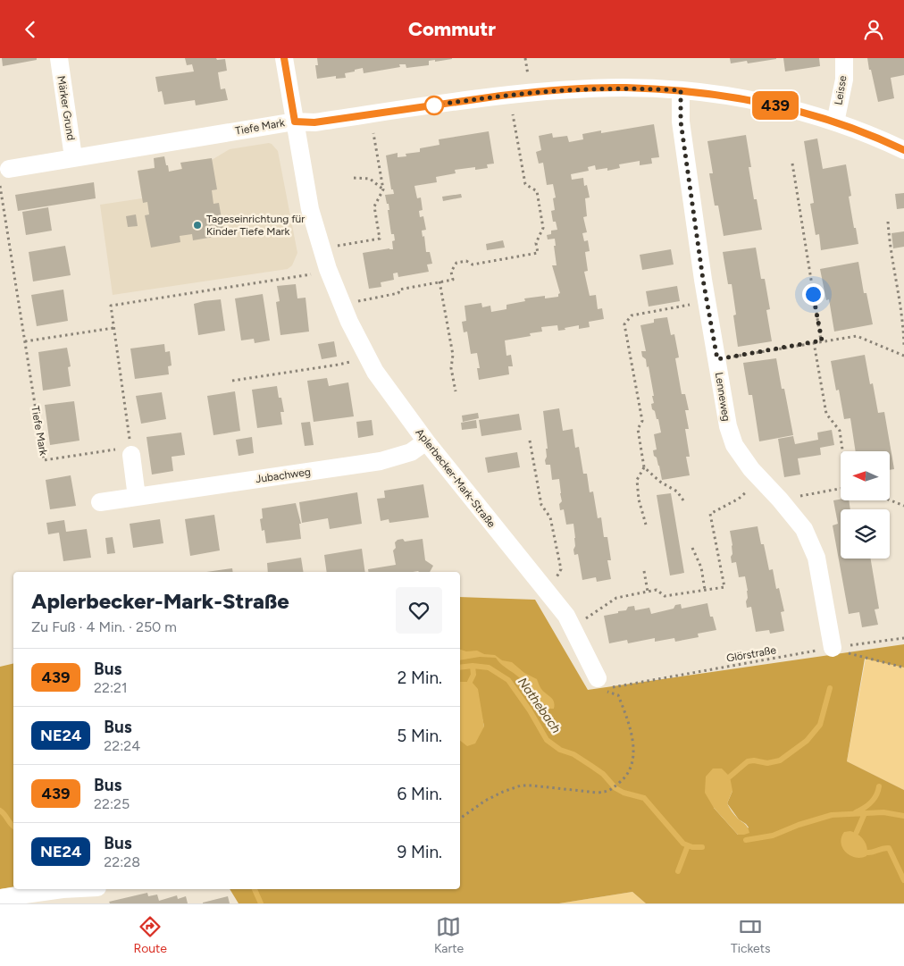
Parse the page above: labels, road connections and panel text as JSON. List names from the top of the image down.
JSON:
{
  "streets": {
    "street": [
      "Leisse",
      "Märker Grund",
      "Tiefe Mark",
      "Lenneweg",
      "Jubachweg",
      "Aplerbecker-Mark-Straße"
    ],
    "path": ["Glörstraße"]
  },
  "crossings": [
    ["Leisse", "Tiefe Mark"],
    ["Märker Grund", "Tiefe Mark"],
    ["Tiefe Mark", "Lenneweg"],
    ["Tiefe Mark", "Aplerbecker-Mark-Straße"],
    ["Lenneweg", "Glörstraße"],
    ["Jubachweg", "Aplerbecker-Mark-Straße"],
    ["Aplerbecker-Mark-Straße", "Glörstraße"]
  ],
  "water": ["Nathebach"],
  "places": ["Tageseinrichtung für Kinder Tiefe Mark"],
  "lines": ["bus line 439"],
  "north": "left",
  "page": {
    "header": "Commutr",
    "on_map": "439",
    "heading": ["Aplerbecker-Mark-Straße", "Zu Fuß · 4 Min. · 250 m"],
    "list": [
      {
        "mark": "439",
        "name": "Bus",
        "note": "22:21",
        "value": "2 Min."
      },
      {
        "mark": "NE24",
        "name": "Bus",
        "note": "22:24",
        "value": "5 Min."
      },
      {
        "mark": "439",
        "name": "Bus",
        "note": "22:25",
        "value": "6 Min."
      },
      {
        "mark": "NE24",
        "name": "Bus",
        "note": "22:28",
        "value": "9 Min."
      }
    ],
    "tabs": ["Route", "Karte", "Tickets"]
  }
}
